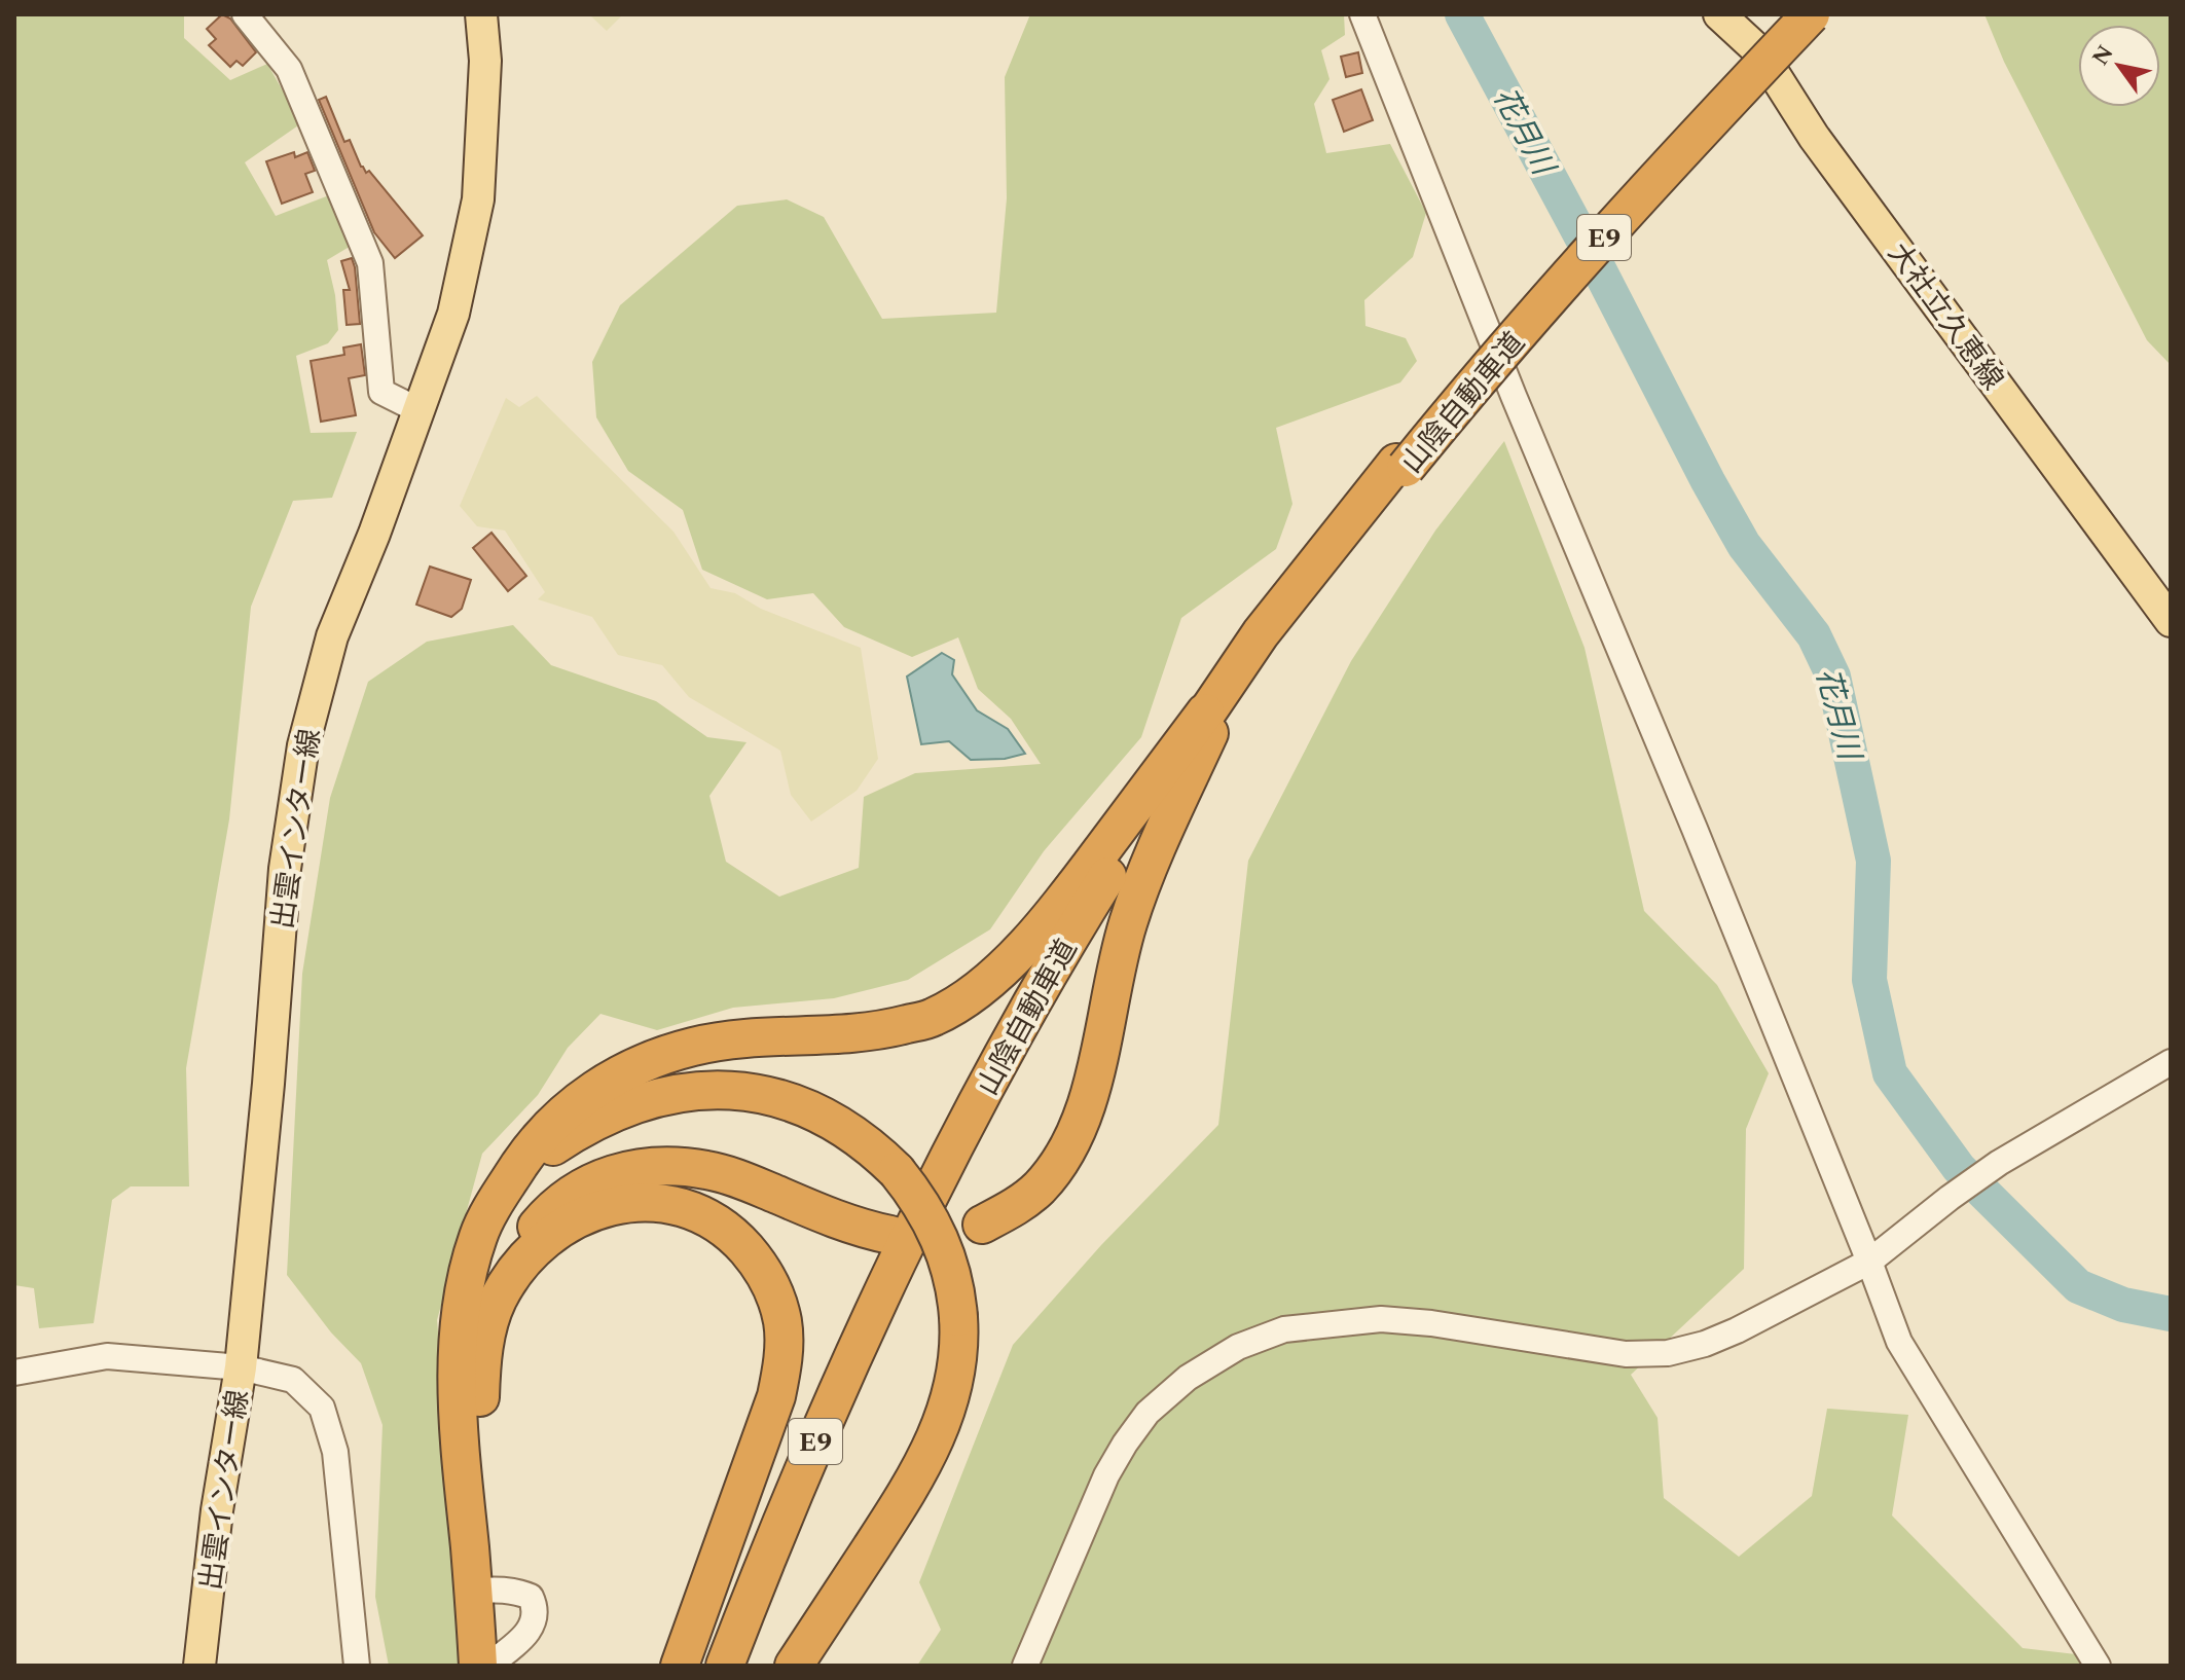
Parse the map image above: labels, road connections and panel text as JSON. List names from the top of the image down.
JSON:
{
  "streets": {
    "highway": ["E9", "山陰自動車道"],
    "main road": ["大社立久恵線", "出雲インター線"]
  },
  "crossings": [
    ["E9", "山陰自動車道"]
  ],
  "water": ["花月川"],
  "north": "top left"
}
